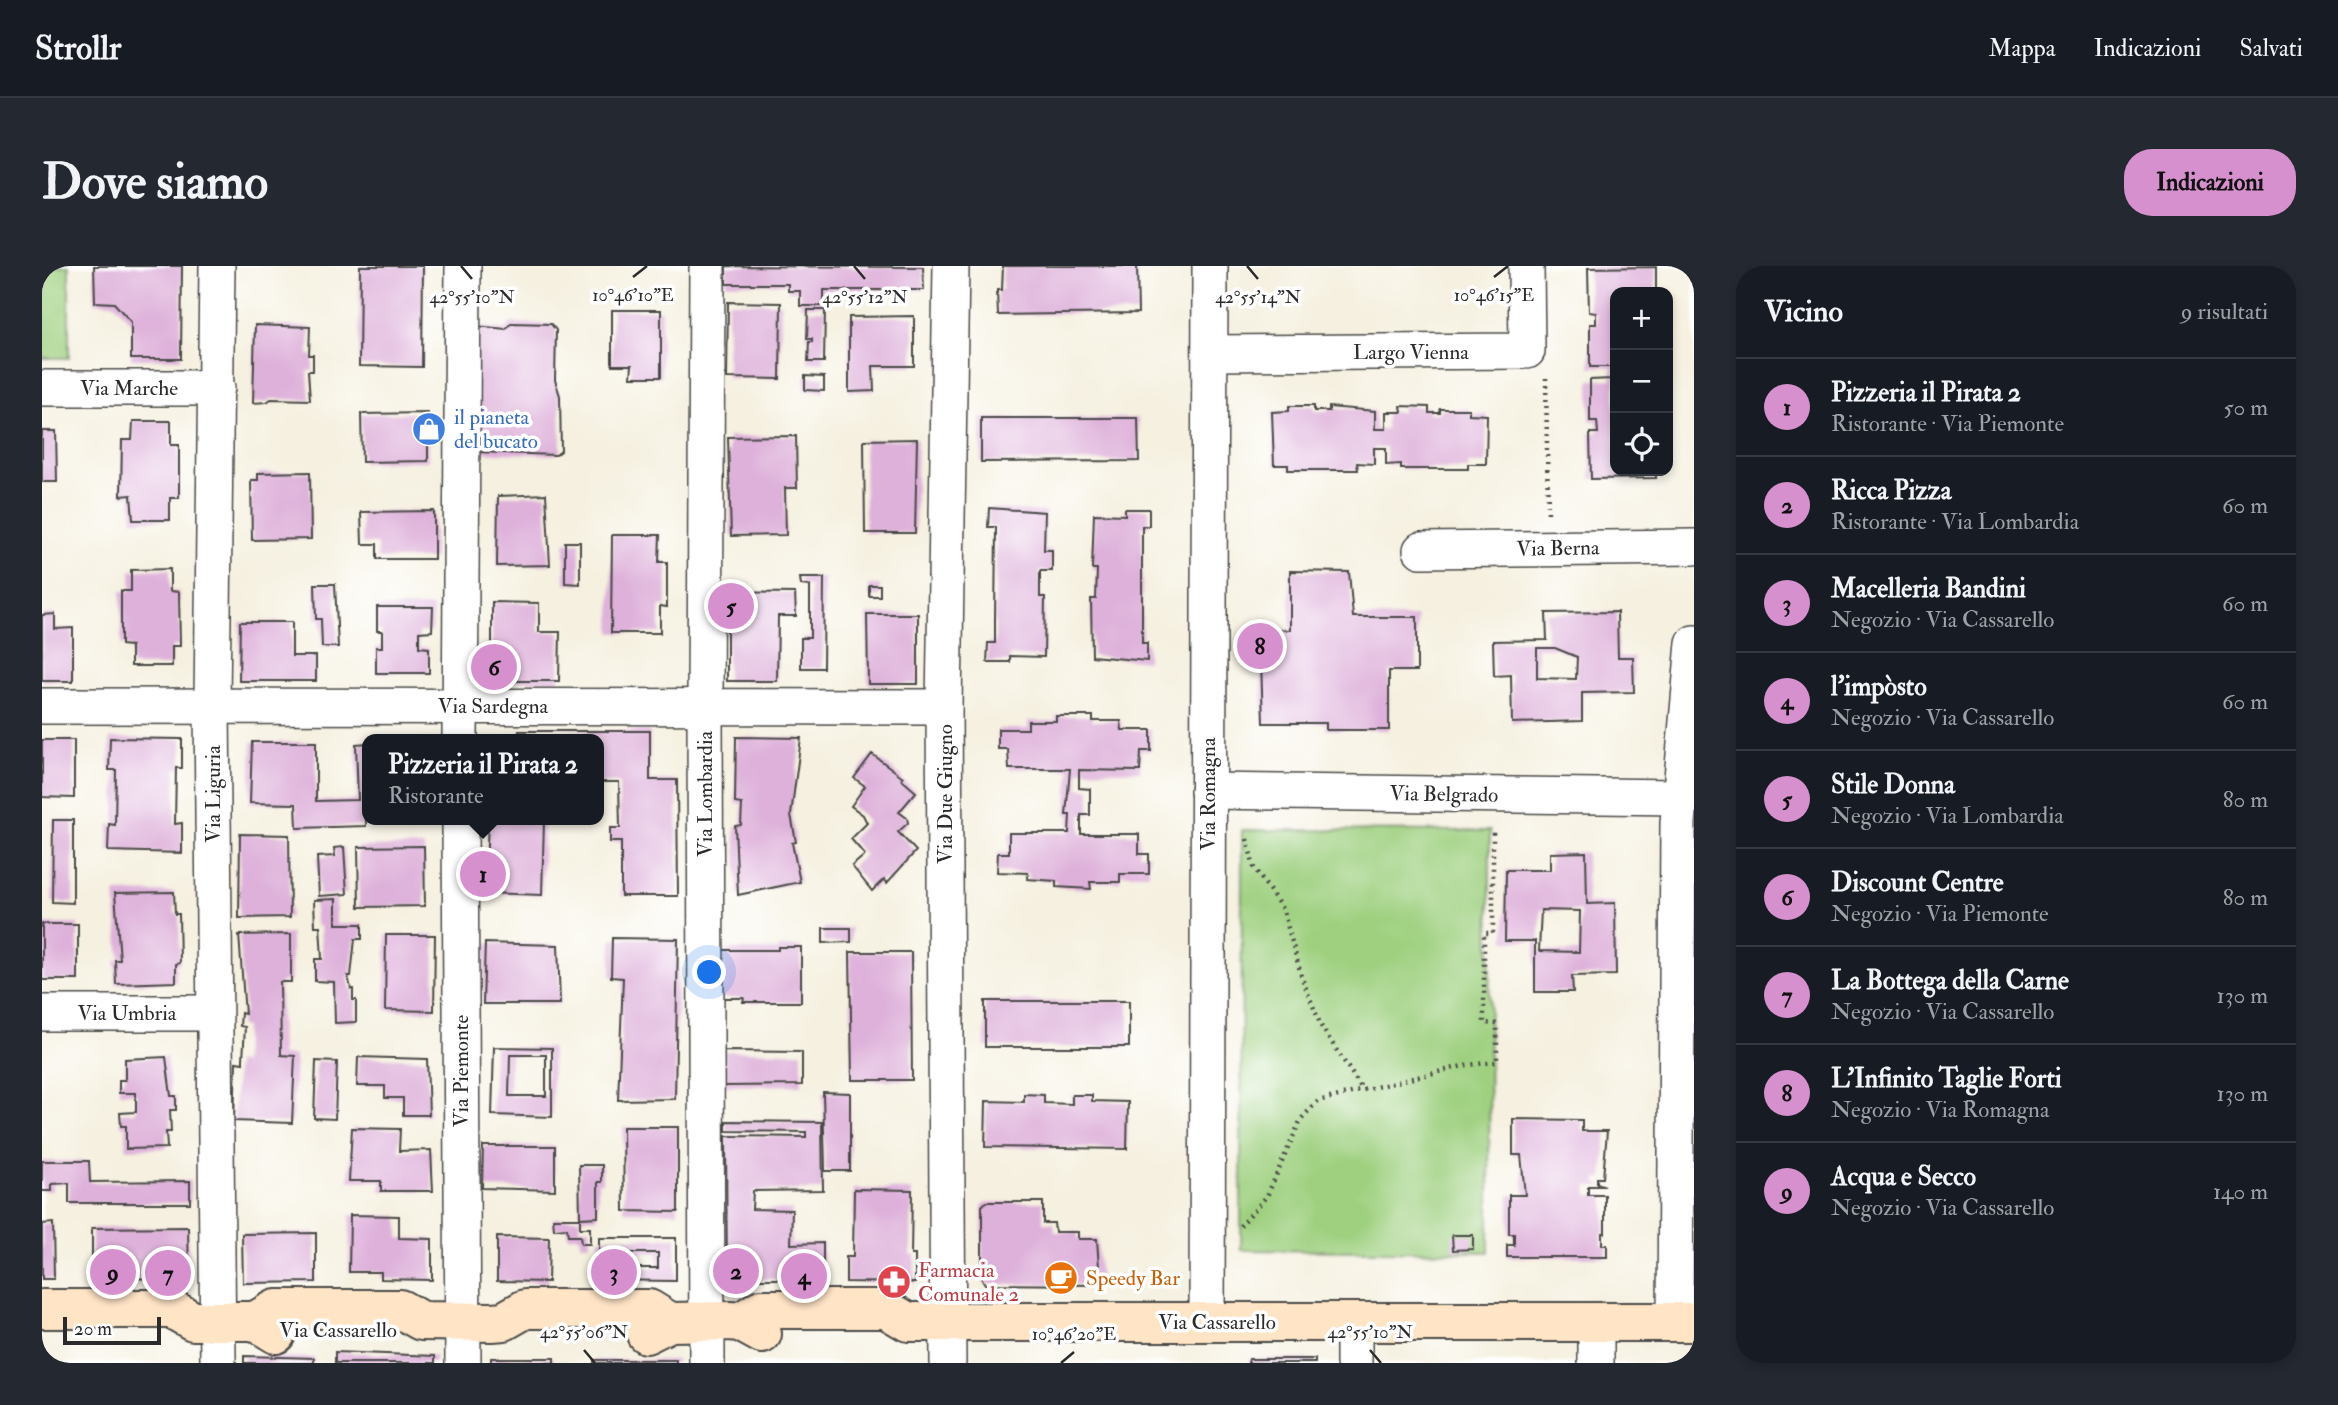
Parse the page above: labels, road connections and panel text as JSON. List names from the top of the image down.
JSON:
{
  "streets": {
    "street": [
      "Largo Vienna",
      "Via Marche",
      "Via Berna",
      "Via Sardegna",
      "Via Liguria",
      "Via Lombardia",
      "Via Due Giugno",
      "Via Romagna",
      "Via Belgrado",
      "Via Umbria",
      "Via Piemonte",
      "Via Cassarello"
    ]
  },
  "crossings": [
    ["Largo Vienna", "Via Romagna"],
    ["Via Marche", "Via Liguria"],
    ["Via Sardegna", "Via Liguria"],
    ["Via Sardegna", "Via Lombardia"],
    ["Via Sardegna", "Via Due Giugno"],
    ["Via Liguria", "Via Umbria"],
    ["Via Liguria", "Via Cassarello"],
    ["Via Lombardia", "Via Cassarello"],
    ["Via Due Giugno", "Via Cassarello"],
    ["Via Romagna", "Via Belgrado"],
    ["Via Romagna", "Via Cassarello"],
    ["Via Piemonte", "Via Cassarello"]
  ],
  "places": {
    "shop": ["il pianeta del bucato"],
    "cafe": ["Speedy Bar"],
    "pharmacy": ["Farmacia Comunale 2"]
  },
  "scale_bar": "20 m",
  "page": {
    "header": "Strollr",
    "nav": ["Mappa", "Indicazioni", "Salvati"],
    "buttons": "Indicazioni",
    "title": "Dove siamo",
    "heading": ["Vicino", "9 risultati"],
    "map_buttons": ["+", "−"],
    "list": [
      {
        "mark": "1",
        "name": "Pizzeria il Pirata 2",
        "note": "Ristorante · Via Piemonte",
        "value": "50 m"
      },
      {
        "mark": "2",
        "name": "Ricca Pizza",
        "note": "Ristorante · Via Lombardia",
        "value": "60 m"
      },
      {
        "mark": "3",
        "name": "Macelleria Bandini",
        "note": "Negozio · Via Cassarello",
        "value": "60 m"
      },
      {
        "mark": "4",
        "name": "l'impòsto",
        "note": "Negozio · Via Cassarello",
        "value": "60 m"
      },
      {
        "mark": "5",
        "name": "Stile Donna",
        "note": "Negozio · Via Lombardia",
        "value": "80 m"
      },
      {
        "mark": "6",
        "name": "Discount Centre",
        "note": "Negozio · Via Piemonte",
        "value": "80 m"
      },
      {
        "mark": "7",
        "name": "La Bottega della Carne",
        "note": "Negozio · Via Cassarello",
        "value": "130 m"
      },
      {
        "mark": "8",
        "name": "L'Infinito Taglie Forti",
        "note": "Negozio · Via Romagna",
        "value": "130 m"
      },
      {
        "mark": "9",
        "name": "Acqua e Secco",
        "note": "Negozio · Via Cassarello",
        "value": "140 m"
      }
    ],
    "pins": [
      "5",
      "8",
      "6",
      "1",
      "2",
      "3",
      "9",
      "7",
      "4"
    ],
    "popup": ["Pizzeria il Pirata 2", "Ristorante"],
    "scale": "20 m"
  },
  "coordinates": [
    "10°46'10\"E",
    "10°46'15\"E",
    "42°55'10\"N",
    "42°55'12\"N",
    "42°55'14\"N",
    "42°55'06\"N",
    "10°46'20\"E"
  ]
}
